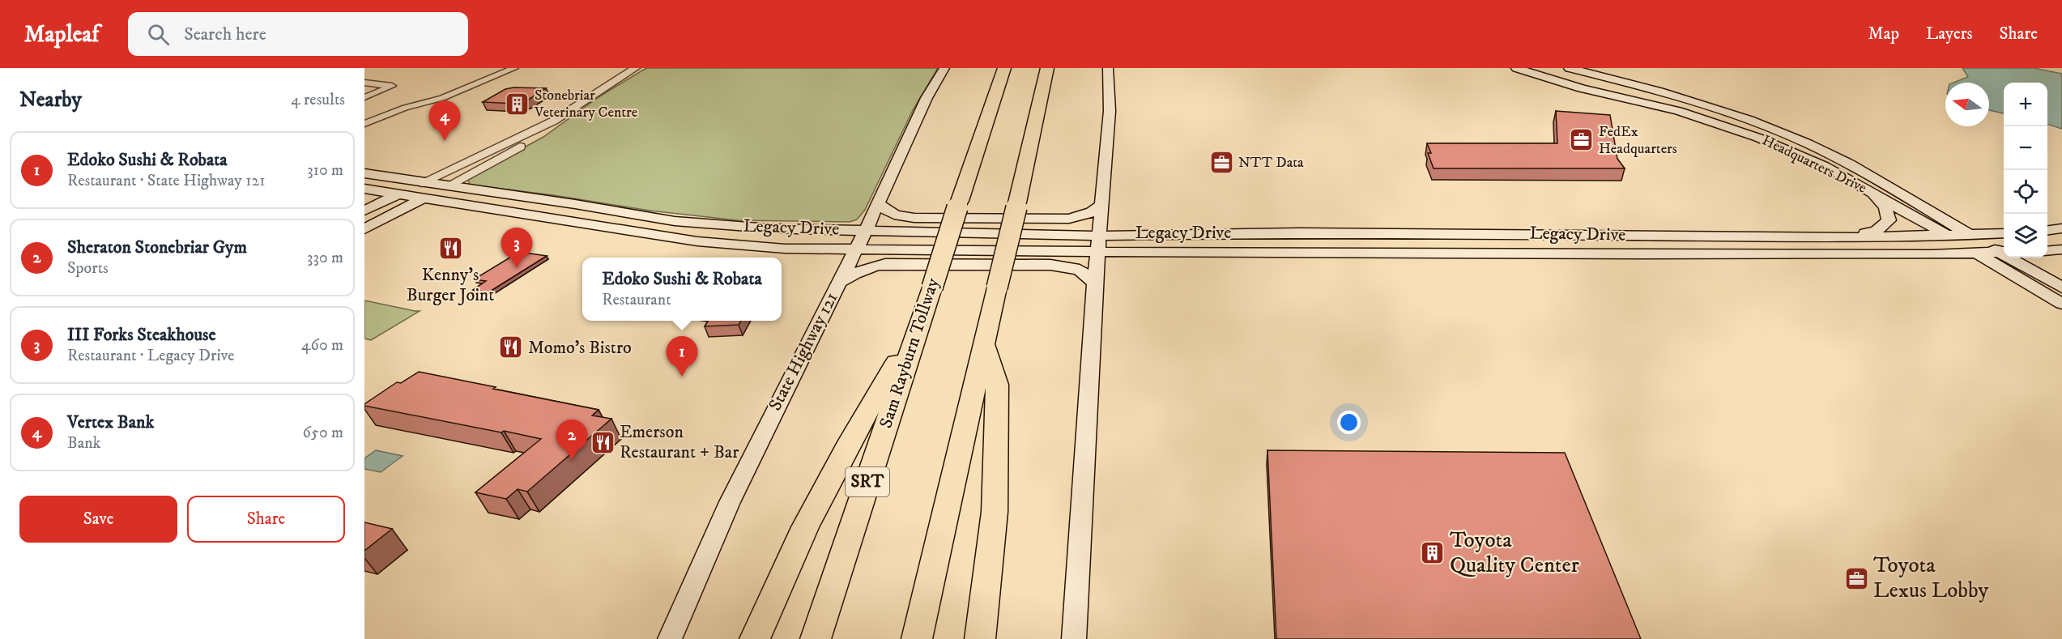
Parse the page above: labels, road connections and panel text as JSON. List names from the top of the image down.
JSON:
{
  "streets": {
    "highway": ["Sam Rayburn Tollway", "SRT"],
    "main road": ["Headquarters Drive", "Legacy Drive", "State Highway 121"]
  },
  "crossings": [
    ["Headquarters Drive", "Legacy Drive"],
    ["Legacy Drive", "State Highway 121"]
  ],
  "places": {
    "building": ["Stonebriar Veterinary Centre", "Toyota Quality Center"],
    "office": ["FedEx Headquarters", "NTT Data", "Toyota Lexus Lobby"],
    "restaurant": ["Kenny's Burger Joint", "Momo's Bistro", "Emerson Restaurant + Bar"]
  },
  "north": "left",
  "page": {
    "header": "Mapleaf",
    "search": "Search here",
    "nav": ["Map", "Layers", "Share"],
    "heading": ["Nearby", "4 results"],
    "map_buttons": ["+", "−"],
    "pins": [
      "4",
      "3",
      "1",
      "2"
    ],
    "list": [
      {
        "mark": "1",
        "name": "Edoko Sushi & Robata",
        "note": "Restaurant · State Highway 121",
        "value": "310 m"
      },
      {
        "mark": "2",
        "name": "Sheraton Stonebriar Gym",
        "note": "Sports",
        "value": "330 m"
      },
      {
        "mark": "3",
        "name": "III Forks Steakhouse",
        "note": "Restaurant · Legacy Drive",
        "value": "460 m"
      },
      {
        "mark": "4",
        "name": "Vertex Bank",
        "note": "Bank",
        "value": "650 m"
      }
    ],
    "popup": ["Edoko Sushi & Robata", "Restaurant"],
    "buttons": ["Save", "Share"]
  }
}
